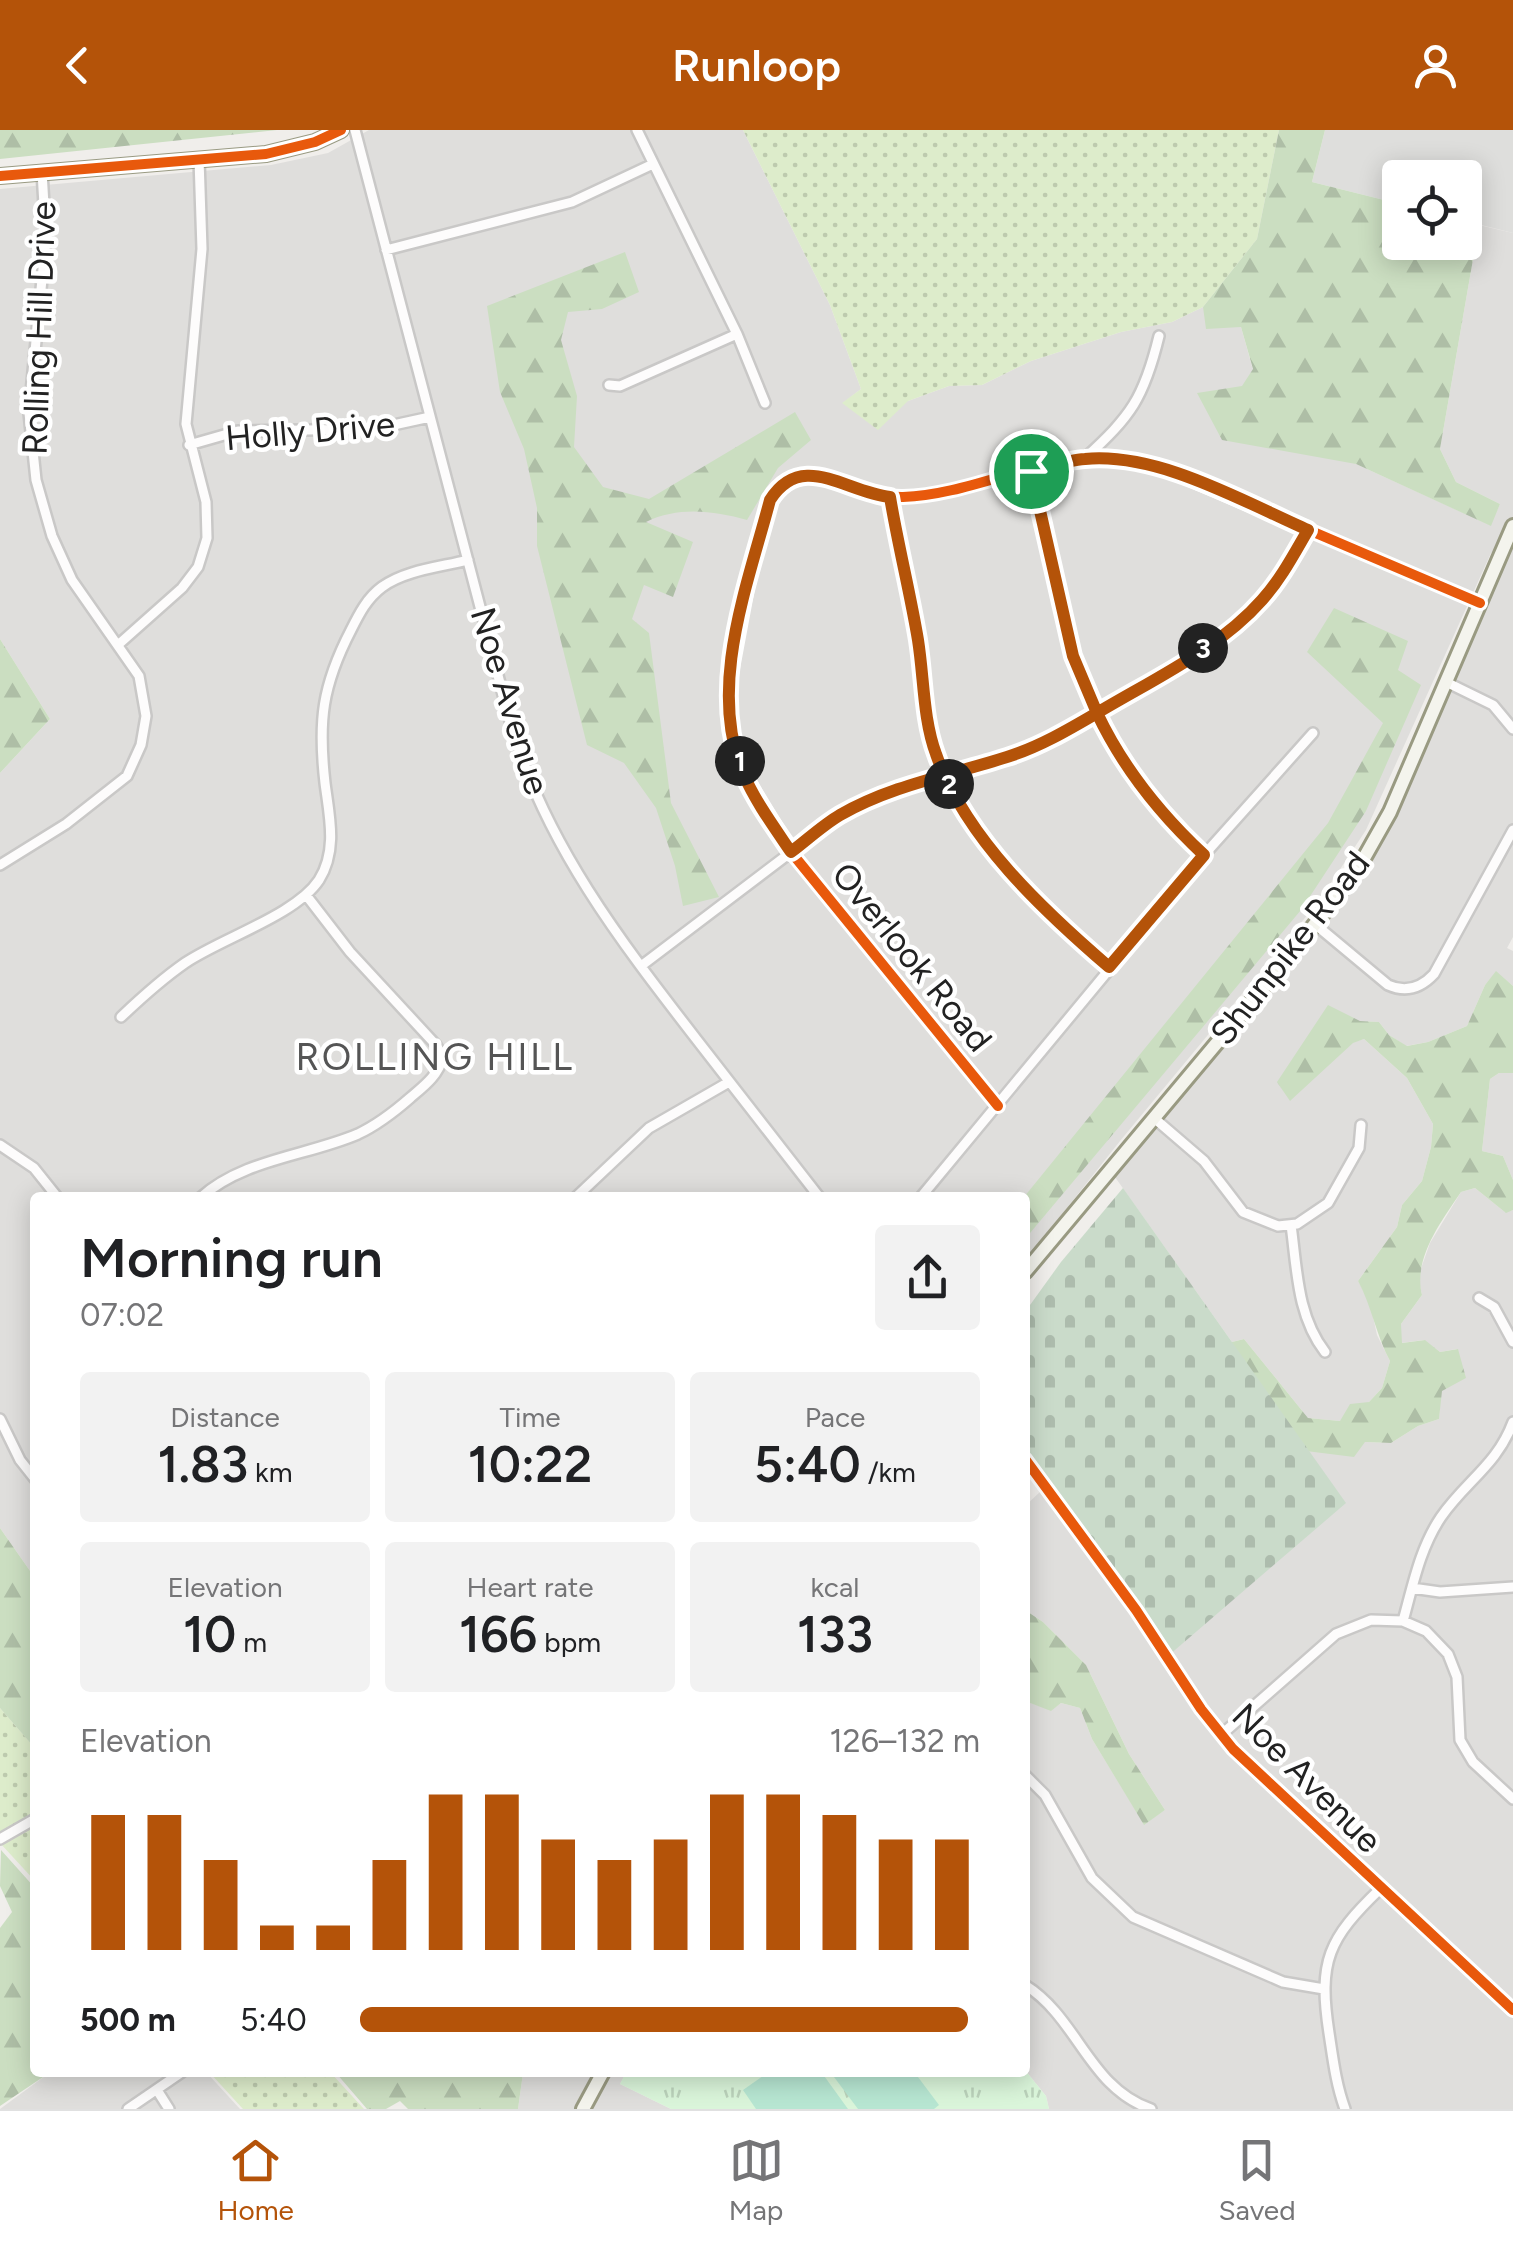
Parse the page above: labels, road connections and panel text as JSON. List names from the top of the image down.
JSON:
{
  "streets": {
    "main road": ["Shunpike Road"],
    "street": [
      "Rolling Hill Drive",
      "Holly Drive",
      "Noe Avenue",
      "Overlook Road"
    ]
  },
  "crossings": [
    ["Holly Drive", "Noe Avenue"]
  ],
  "districts": ["ROLLING HILL"],
  "page": {
    "header": "Runloop",
    "pins": ["3", "1", "2"],
    "heading": ["Morning run", "07:02"],
    "stats": [
      ["Distance", "1.83 km"],
      ["Time", "10:22"],
      ["Pace", "5:40 /km"],
      ["Elevation", "10 m"],
      ["Heart rate", "166 bpm"],
      ["kcal", "133"]
    ],
    "chart": ["Elevation", "126–132 m"],
    "list": [
      {
        "name": "500 m",
        "note": "5:40"
      }
    ],
    "tabs": ["Home", "Map", "Saved"]
  }
}
